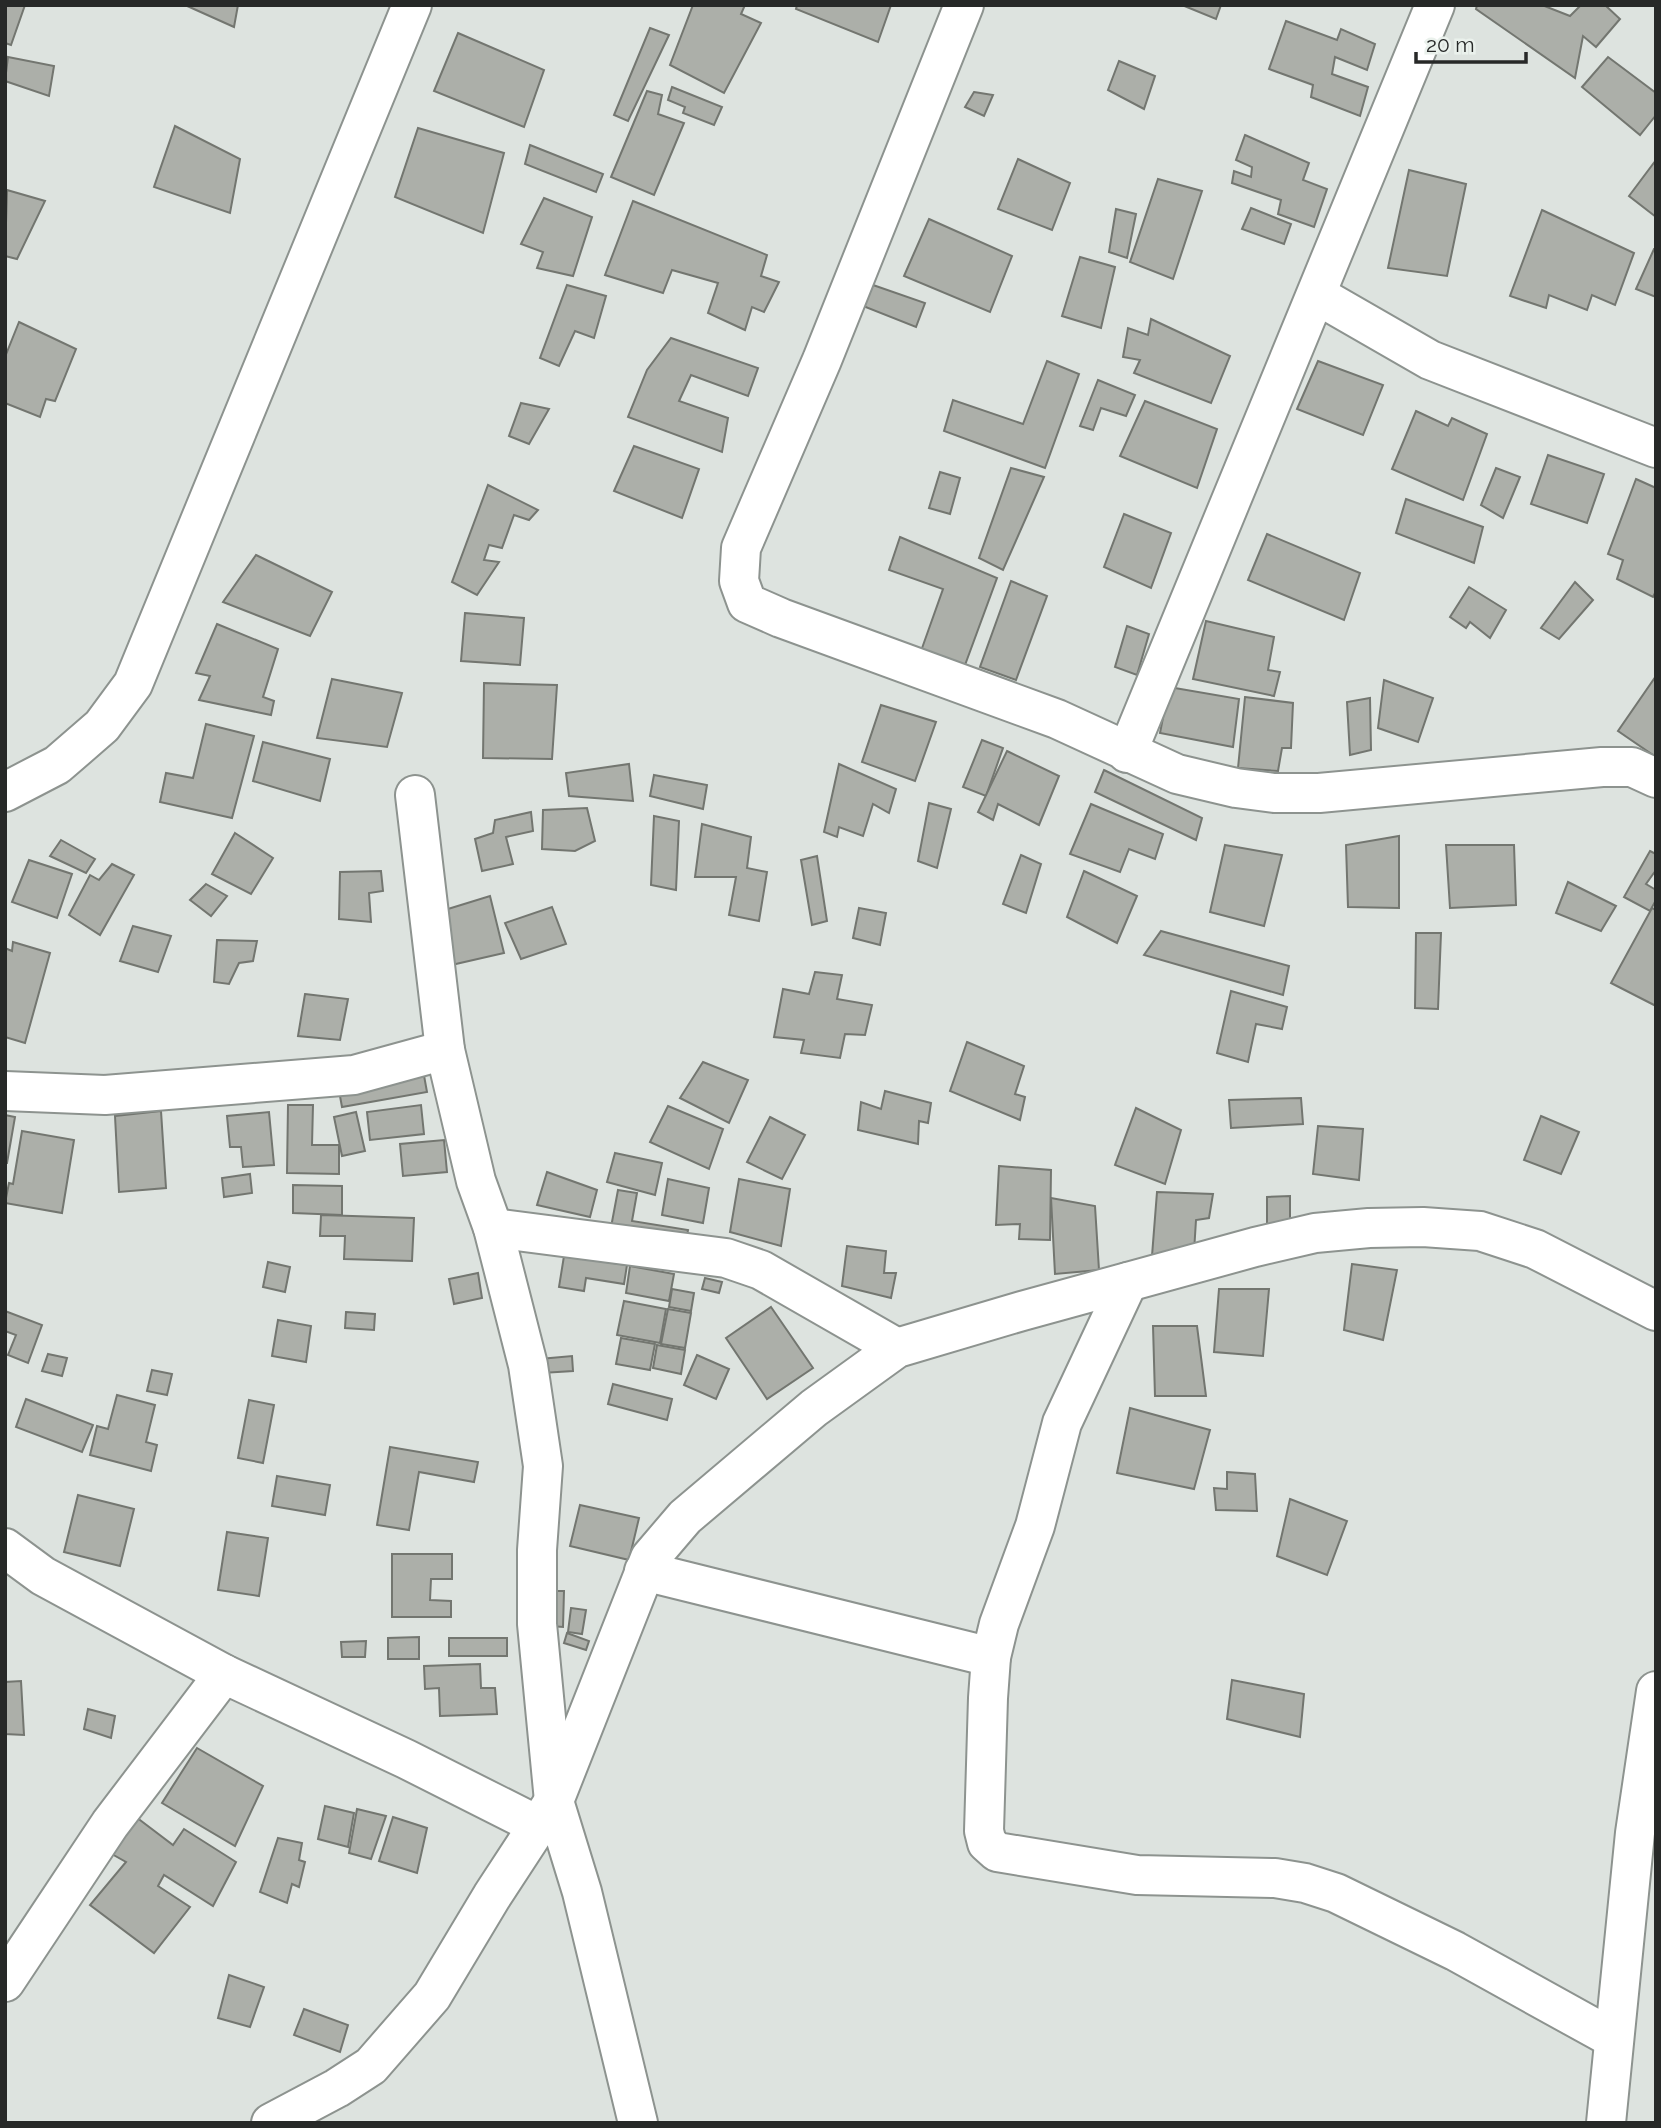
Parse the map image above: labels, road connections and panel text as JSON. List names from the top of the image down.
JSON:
{
  "scale_bar": "20 m"
}
